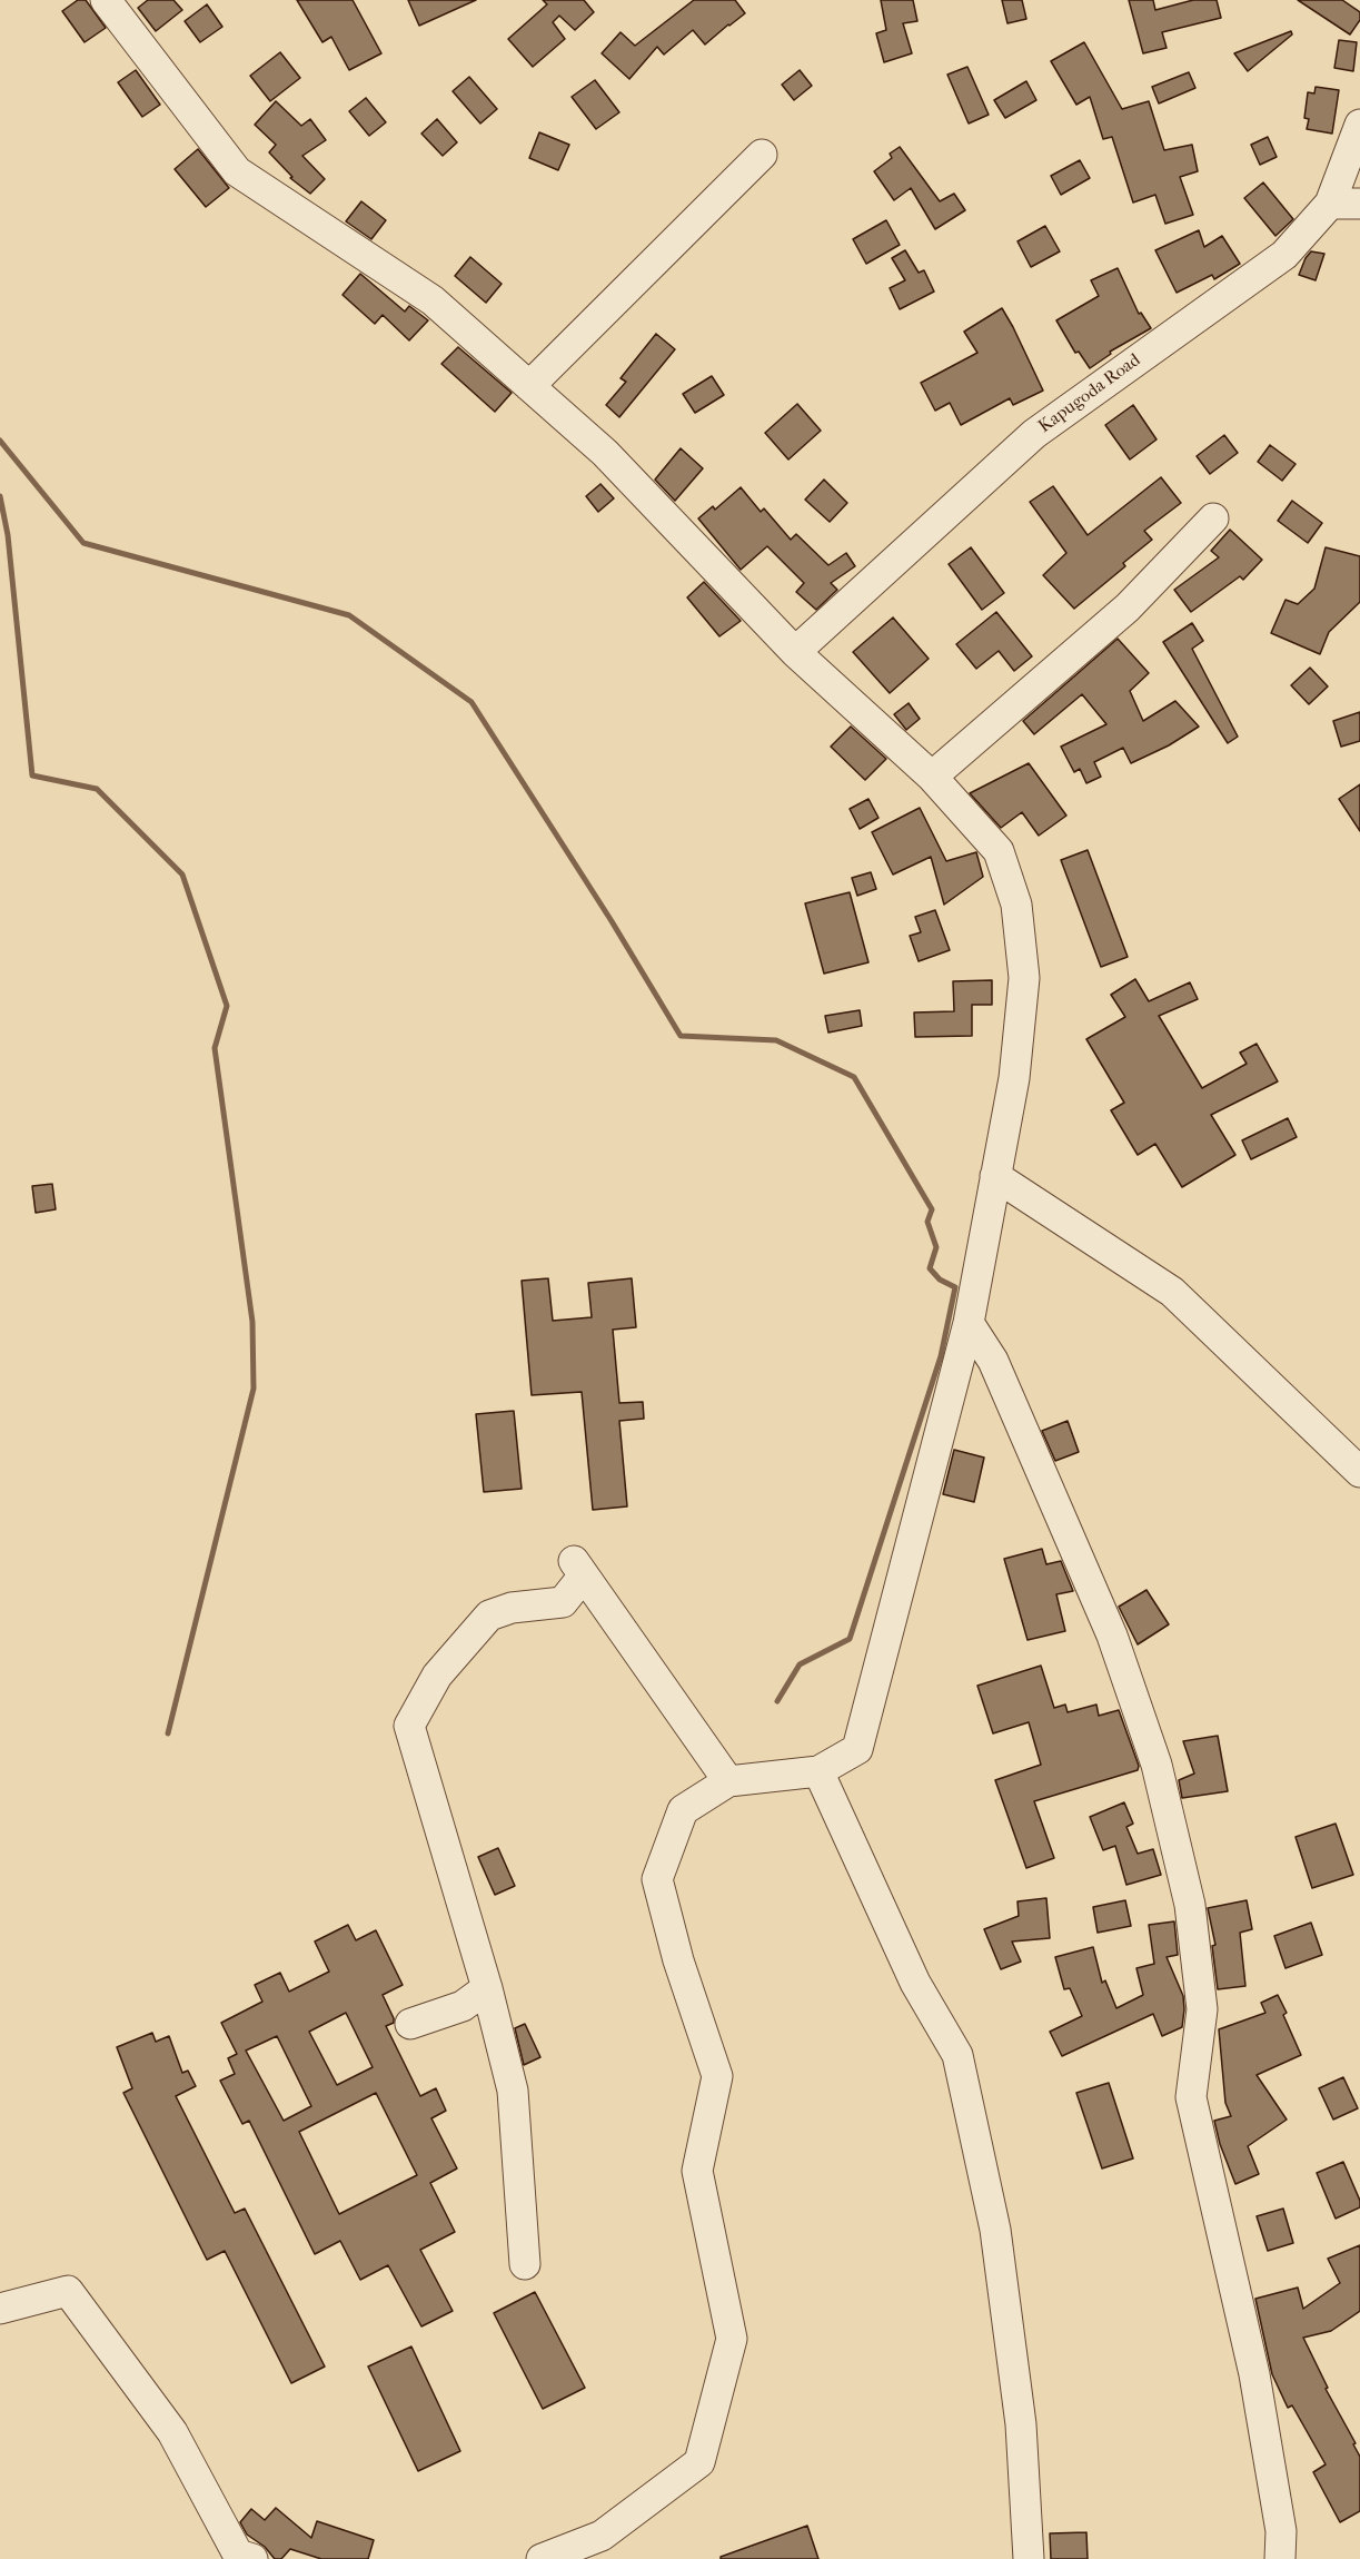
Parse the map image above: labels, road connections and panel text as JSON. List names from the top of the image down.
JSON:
{
  "streets": {
    "street": ["Kapugoda Road"]
  }
}
